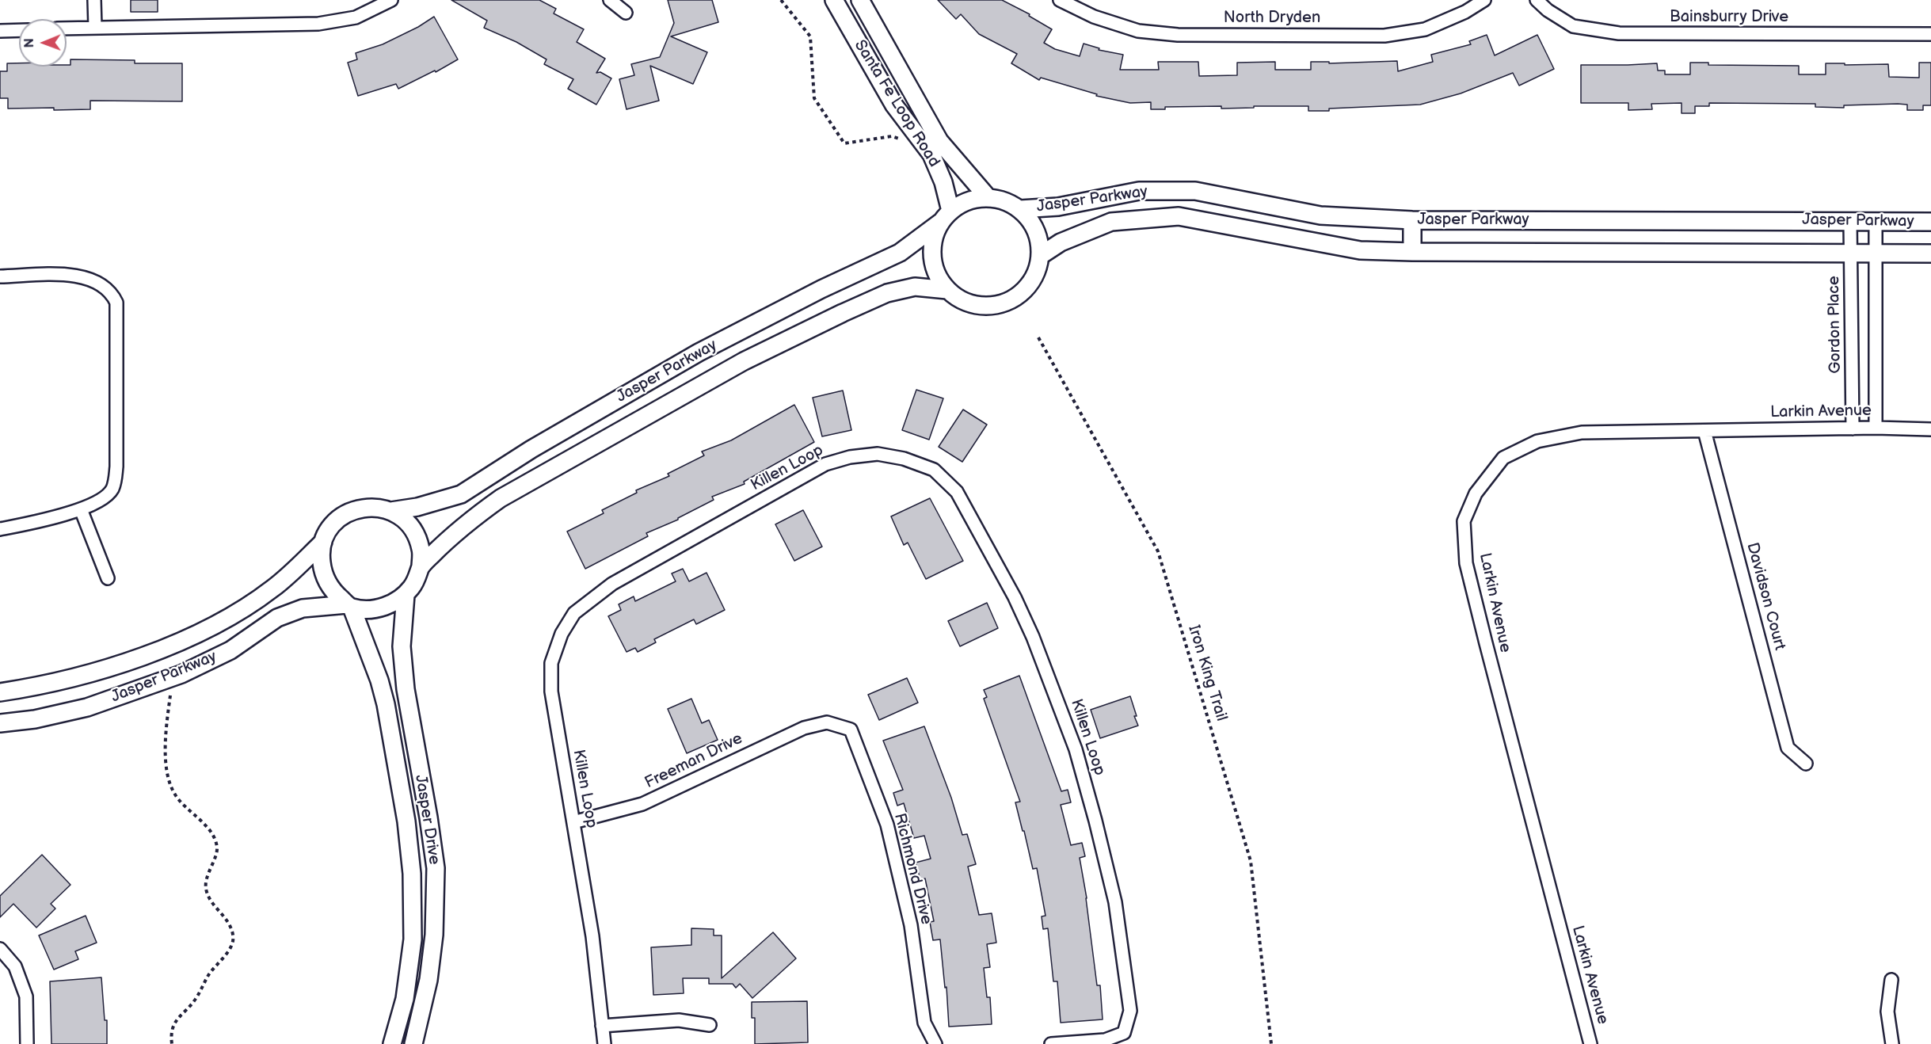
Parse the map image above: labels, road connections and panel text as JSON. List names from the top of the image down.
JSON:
{
  "streets": {
    "main road": ["Santa Fe Loop Road", "Jasper Parkway", "Jasper Drive"],
    "street": [
      "Bainsburry Drive",
      "North Dryden",
      "Gordon Place",
      "Larkin Avenue",
      "Killen Loop",
      "Davidson Court",
      "Freeman Drive",
      "Richmond Drive"
    ],
    "path": ["Iron King Trail"]
  },
  "crossings": [
    ["Santa Fe Loop Road", "Jasper Parkway"],
    ["Jasper Parkway", "Gordon Place"],
    ["Jasper Parkway", "Jasper Drive"],
    ["Gordon Place", "Larkin Avenue"],
    ["Larkin Avenue", "Davidson Court"],
    ["Killen Loop", "Freeman Drive"],
    ["Freeman Drive", "Richmond Drive"]
  ],
  "north": "left"
}
